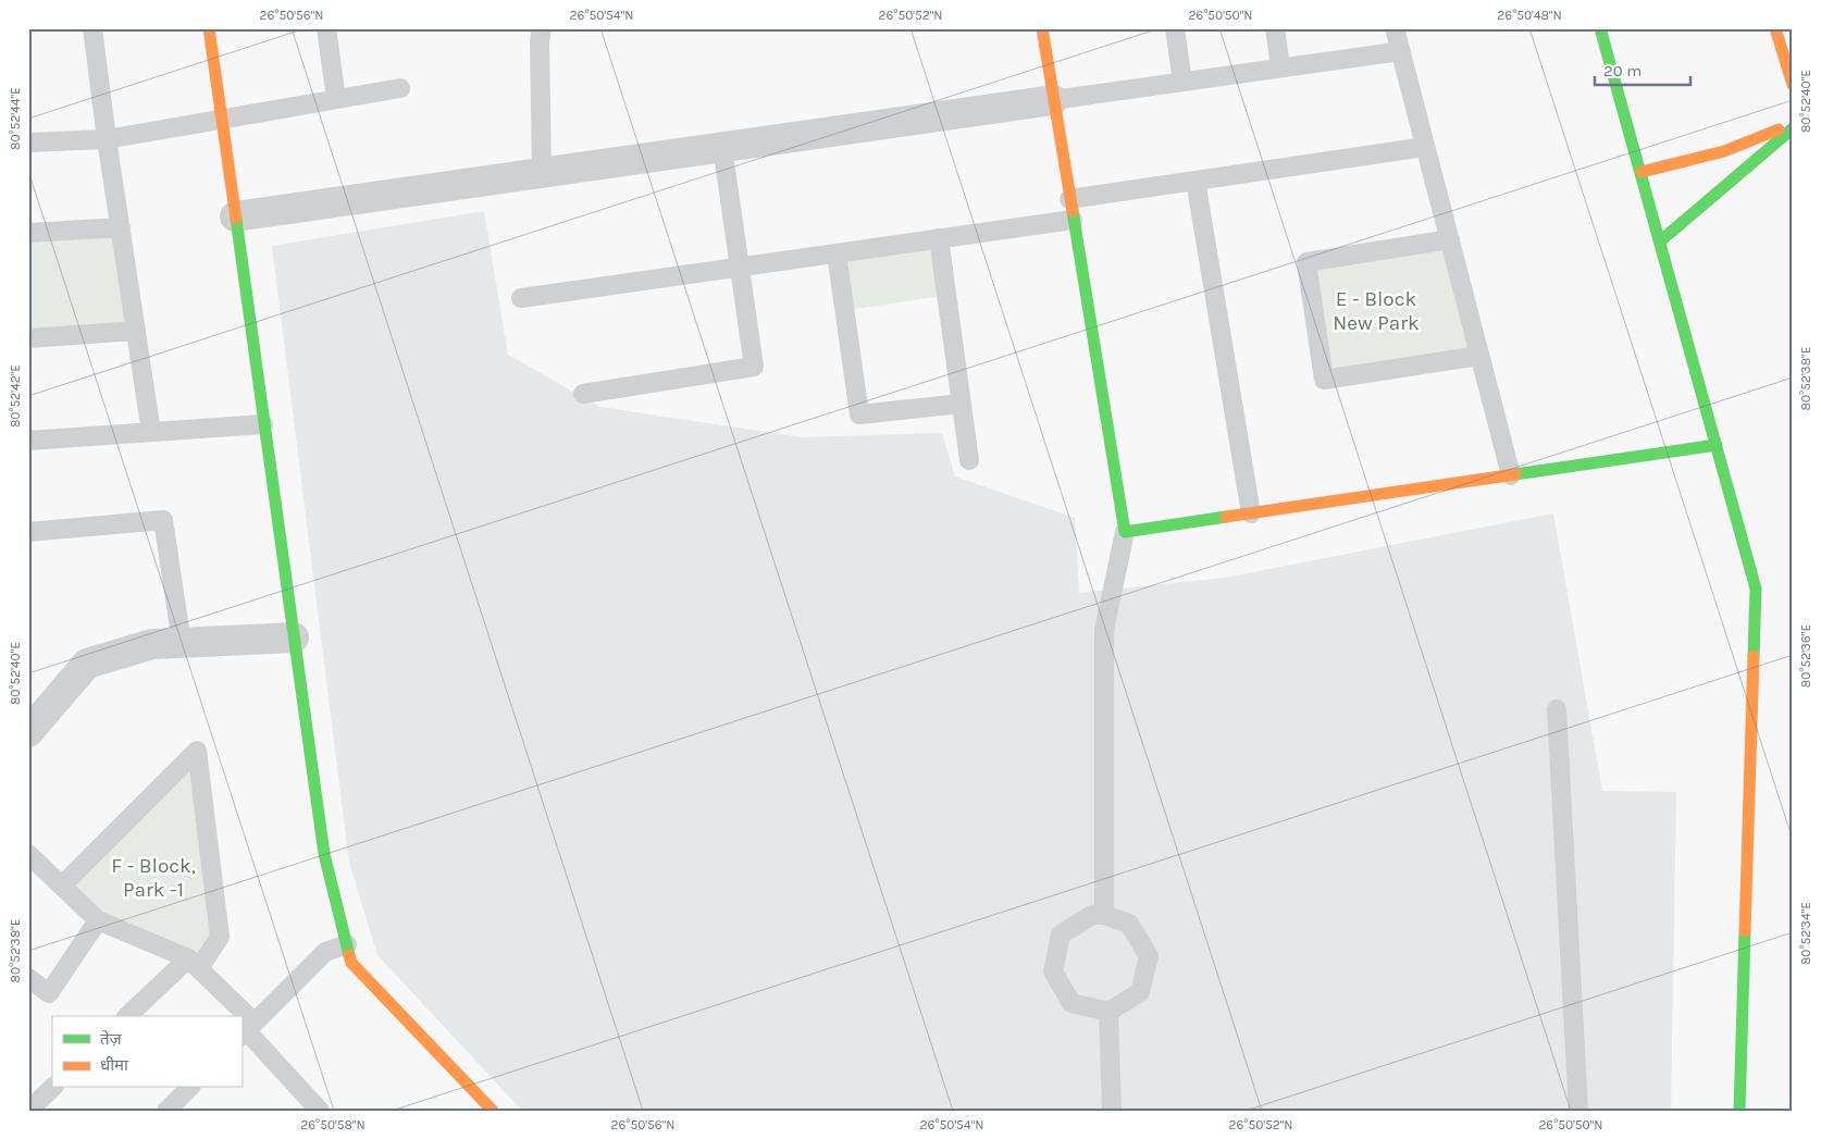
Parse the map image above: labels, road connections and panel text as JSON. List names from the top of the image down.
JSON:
{
  "parks": ["E - Block New Park", "F - Block, Park -1"],
  "legend": ["तेज़", "धीमा"],
  "scale_bar": "20 m",
  "coordinates": [
    "26°50'56\"N",
    "26°50'54\"N",
    "26°50'52\"N",
    "26°50'50\"N",
    "26°50'48\"N",
    "80°52'40\"E",
    "80°52'44\"E",
    "80°52'38\"E",
    "80°52'42\"E",
    "80°52'36\"E",
    "80°52'34\"E",
    "26°50'58\"N"
  ]
}
